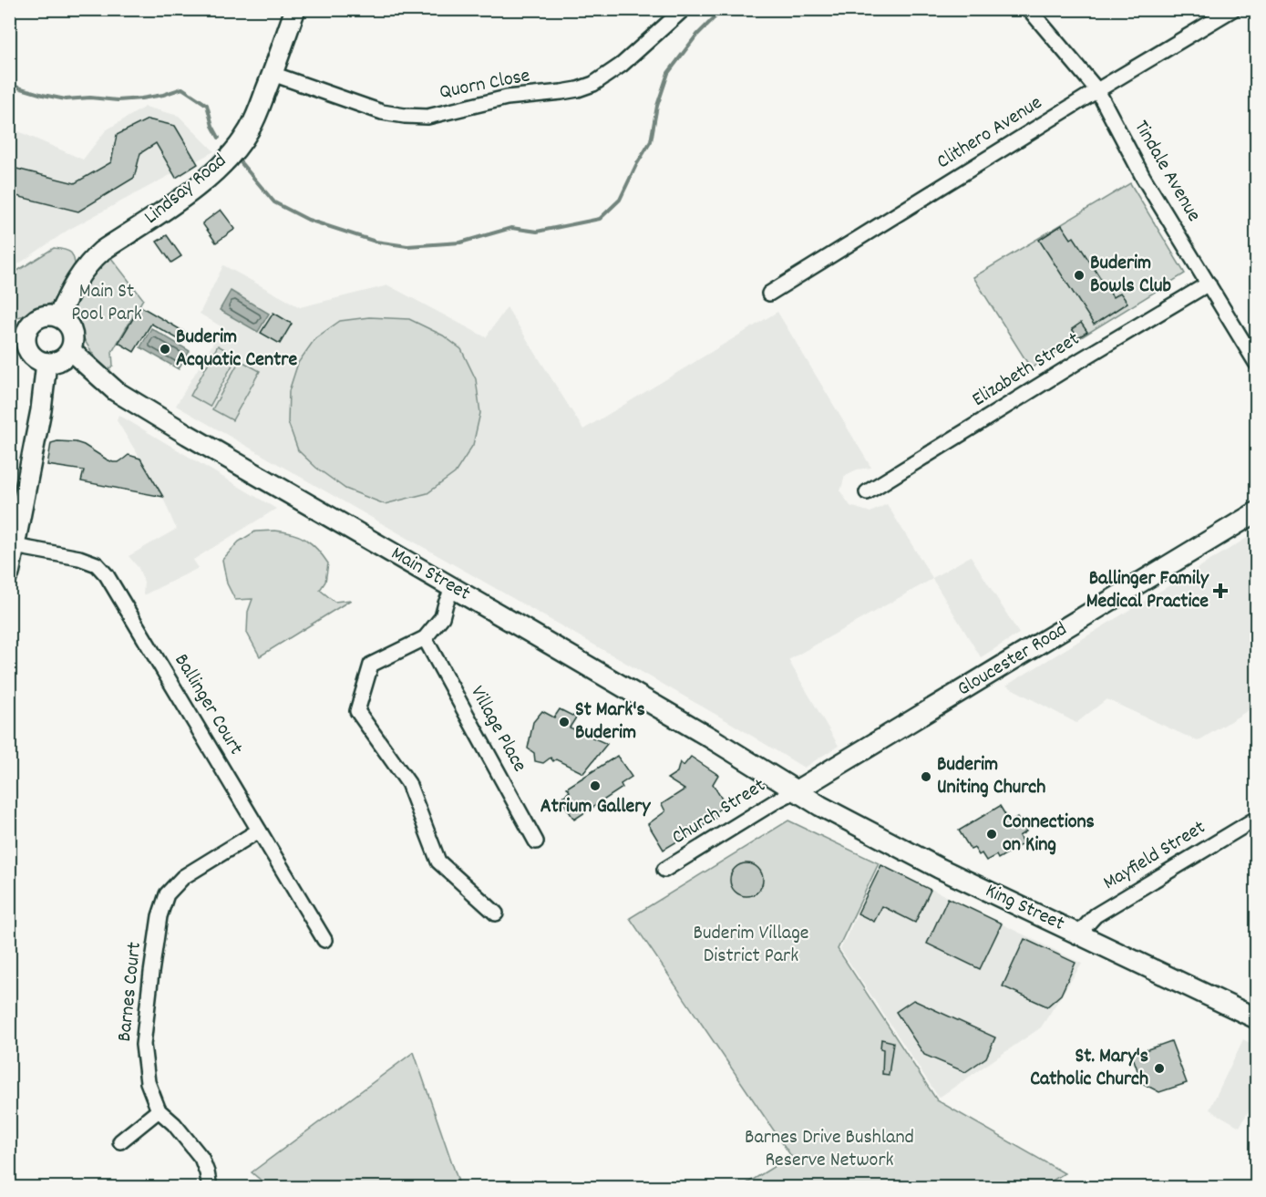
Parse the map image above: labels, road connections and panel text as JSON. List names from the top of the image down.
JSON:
{
  "streets": {
    "main road": [
      "Lindsay Road",
      "Main Street",
      "Gloucester Road",
      "King Street"
    ],
    "street": [
      "Quorn Close",
      "Clithero Avenue",
      "Tindale Avenue",
      "Elizabeth Street",
      "Ballinger Court",
      "Village Place",
      "Church Street",
      "Mayfield Street",
      "Barnes Court"
    ]
  },
  "crossings": [
    ["Quorn Close", "Lindsay Road"],
    ["Clithero Avenue", "Tindale Avenue"],
    ["Tindale Avenue", "Elizabeth Street"],
    ["Lindsay Road", "Main Street"],
    ["Main Street", "Gloucester Road"],
    ["Main Street", "Church Street"],
    ["Main Street", "King Street"],
    ["Gloucester Road", "Church Street"],
    ["Gloucester Road", "King Street"],
    ["Ballinger Court", "Barnes Court"],
    ["Church Street", "King Street"],
    ["Mayfield Street", "King Street"]
  ],
  "parks": ["Main St Pool Park", "Buderim Village District Park", "Barnes Drive Bushland Reserve Network"],
  "places": {
    "other": [
      "Buderim Bowls Club",
      "Buderim Acquatic Centre",
      "St Mark's Buderim",
      "Buderim Uniting Church",
      "Atrium Gallery",
      "Connections on King",
      "St. Mary's Catholic Church"
    ],
    "health": ["Ballinger Family Medical Practice"]
  }
}
